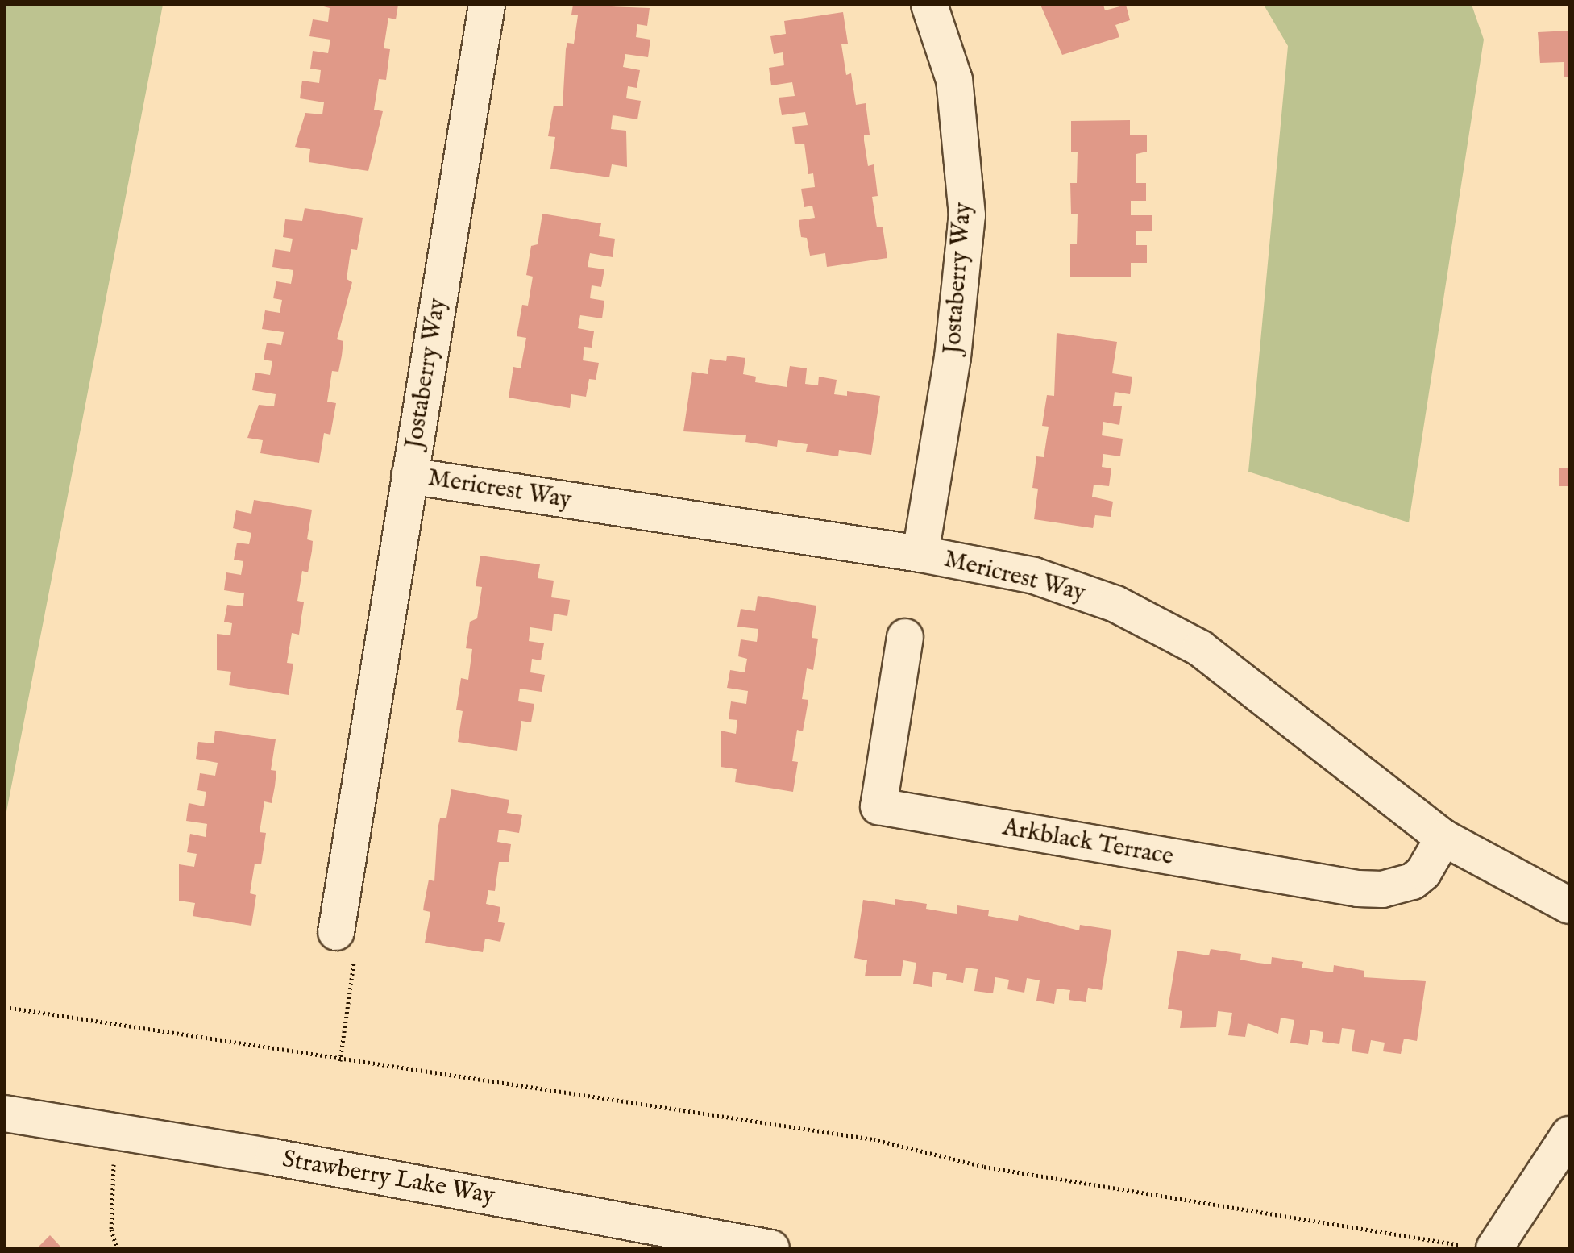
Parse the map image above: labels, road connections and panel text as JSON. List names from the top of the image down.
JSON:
{
  "streets": {
    "street": [
      "Jostaberry Way",
      "Mericrest Way",
      "Arkblack Terrace",
      "Strawberry Lake Way"
    ]
  },
  "crossings": [
    ["Jostaberry Way", "Mericrest Way"],
    ["Mericrest Way", "Arkblack Terrace"]
  ]
}
